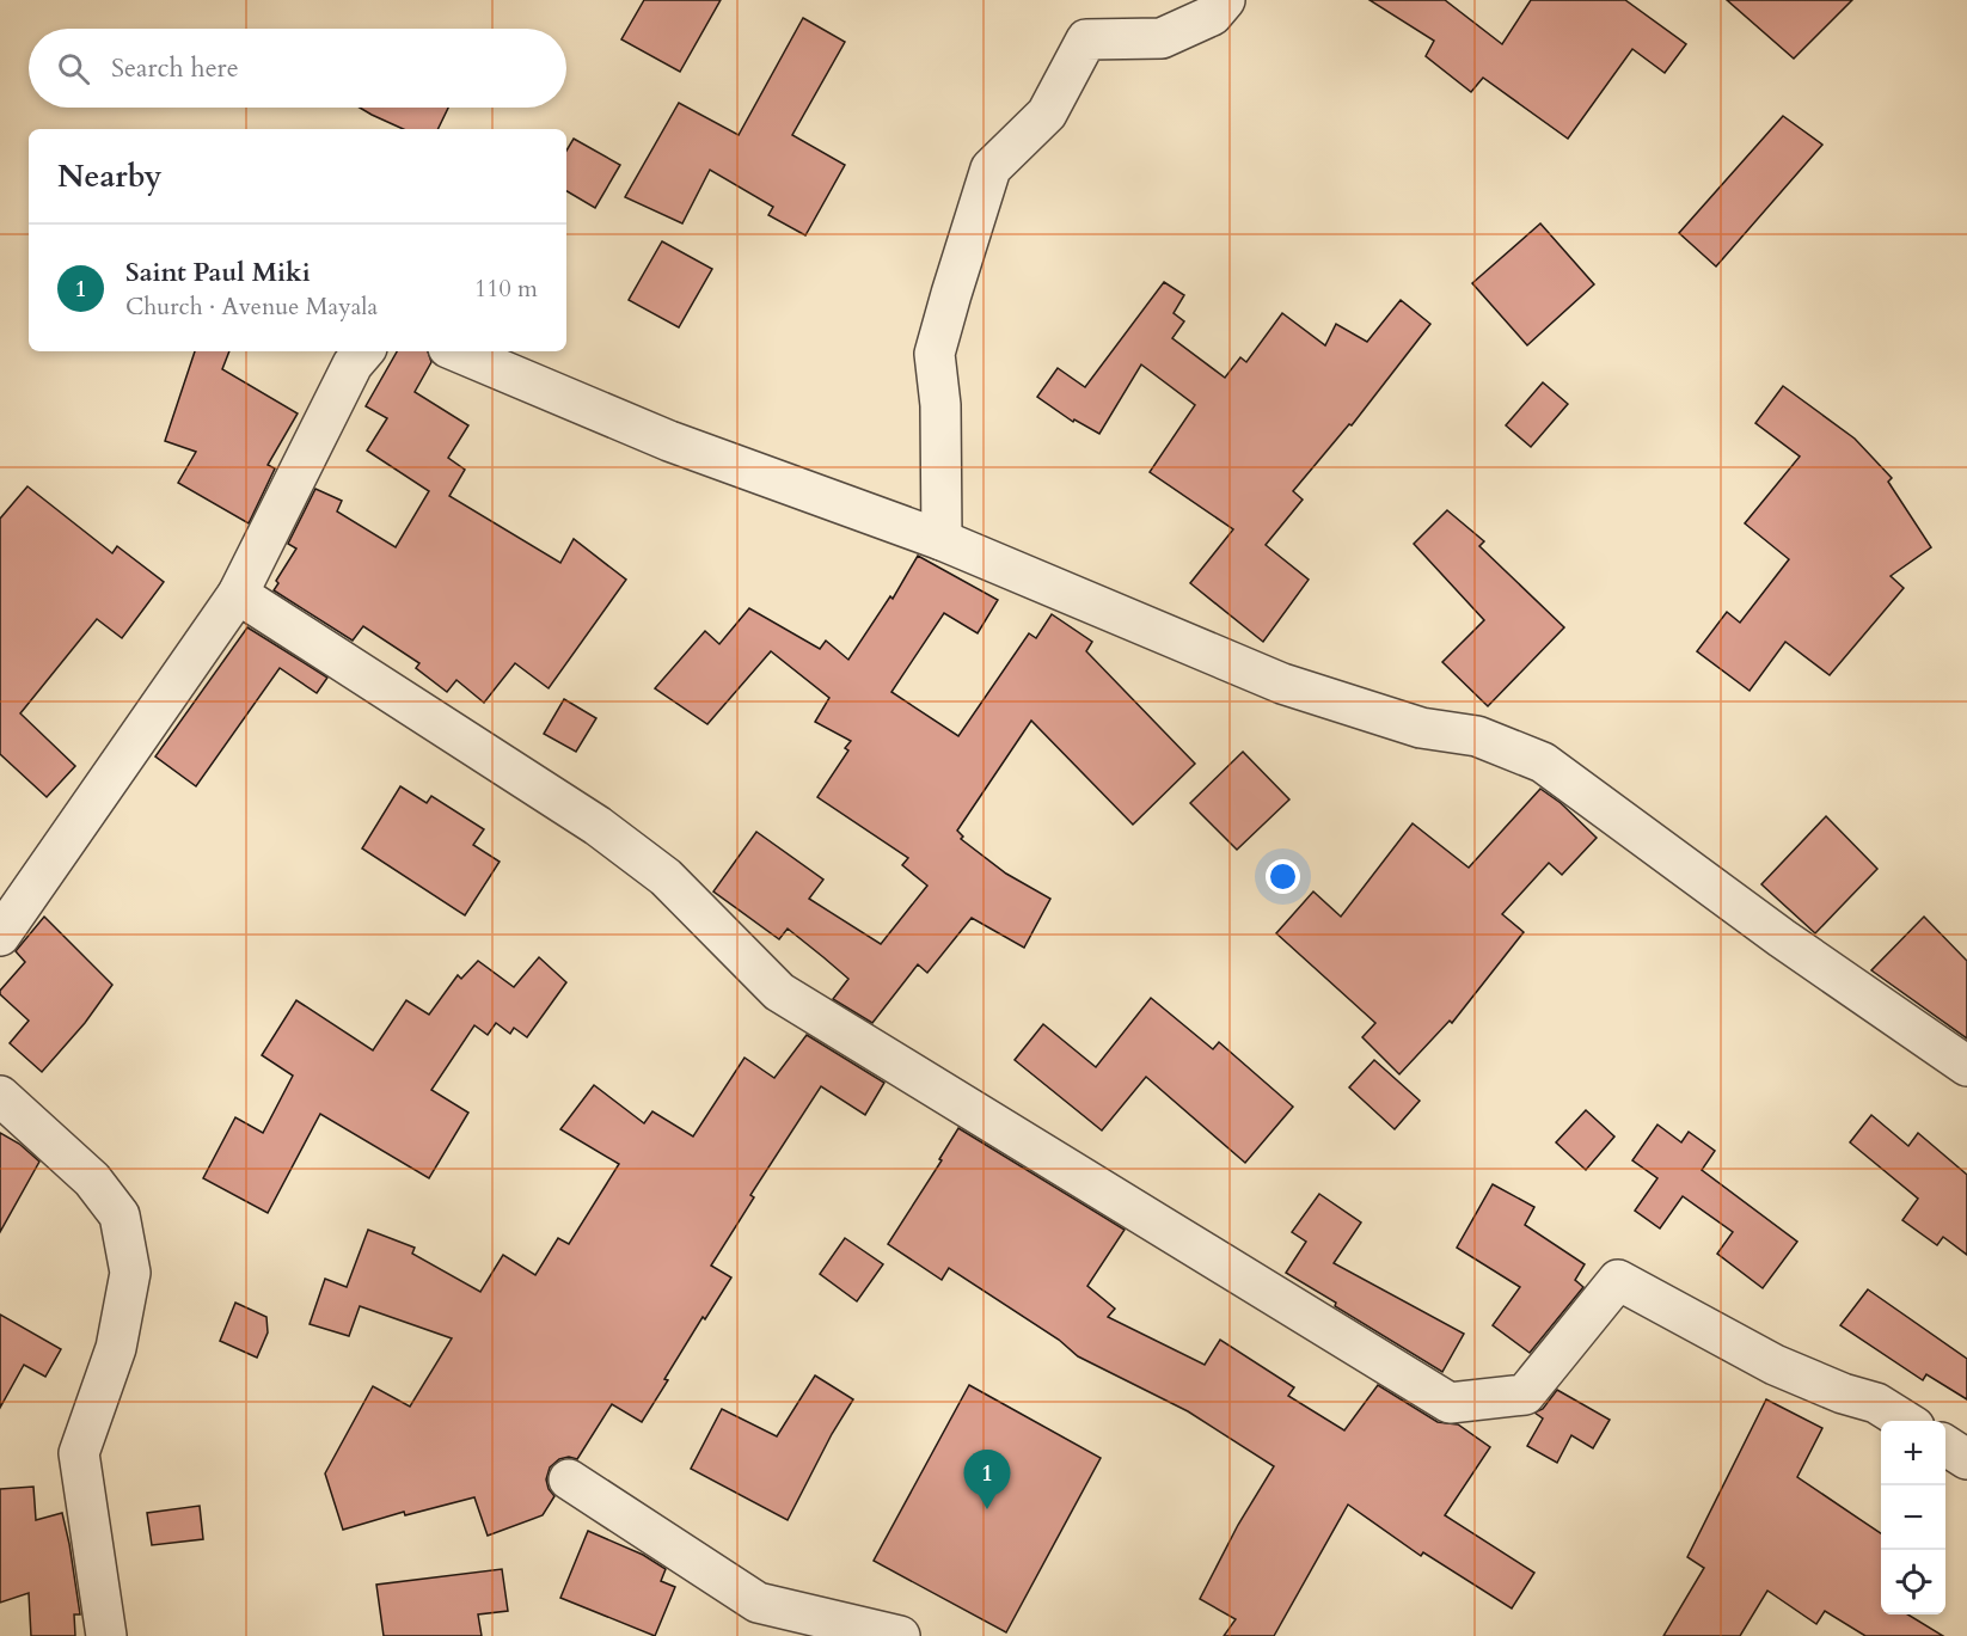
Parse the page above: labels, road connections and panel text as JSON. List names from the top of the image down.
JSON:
{
  "page": {
    "search": "Search here",
    "heading": "Nearby",
    "list": [
      {
        "mark": "1",
        "name": "Saint Paul Miki",
        "note": "Church · Avenue Mayala",
        "value": "110 m"
      }
    ],
    "map_buttons": ["+", "−"],
    "pins": "1"
  }
}
